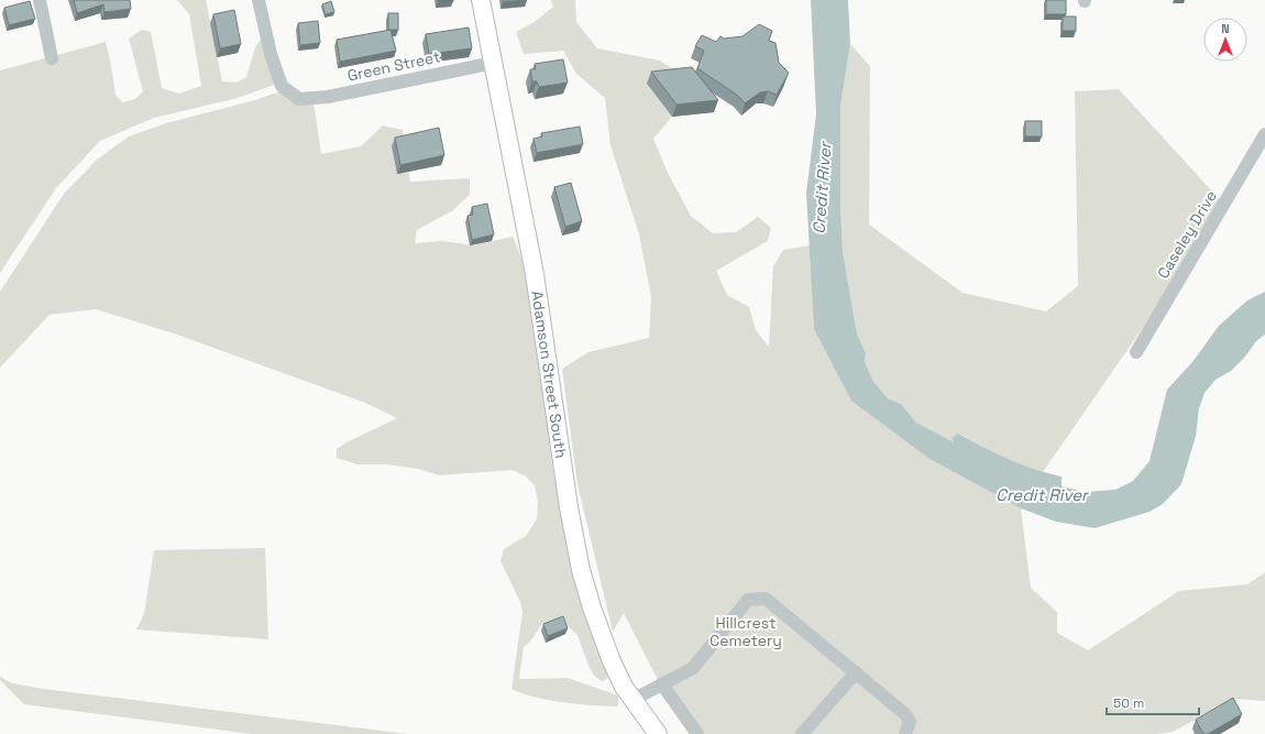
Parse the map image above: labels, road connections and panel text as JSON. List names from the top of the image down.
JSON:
{
  "streets": {
    "main road": ["Adamson Street South"],
    "street": ["Green Street", "Caseley Drive"]
  },
  "crossings": [
    ["Green Street", "Adamson Street South"]
  ],
  "water": ["Credit River"],
  "parks": ["Hillcrest Cemetery"],
  "scale_bar": "50 m",
  "north": "top"
}
